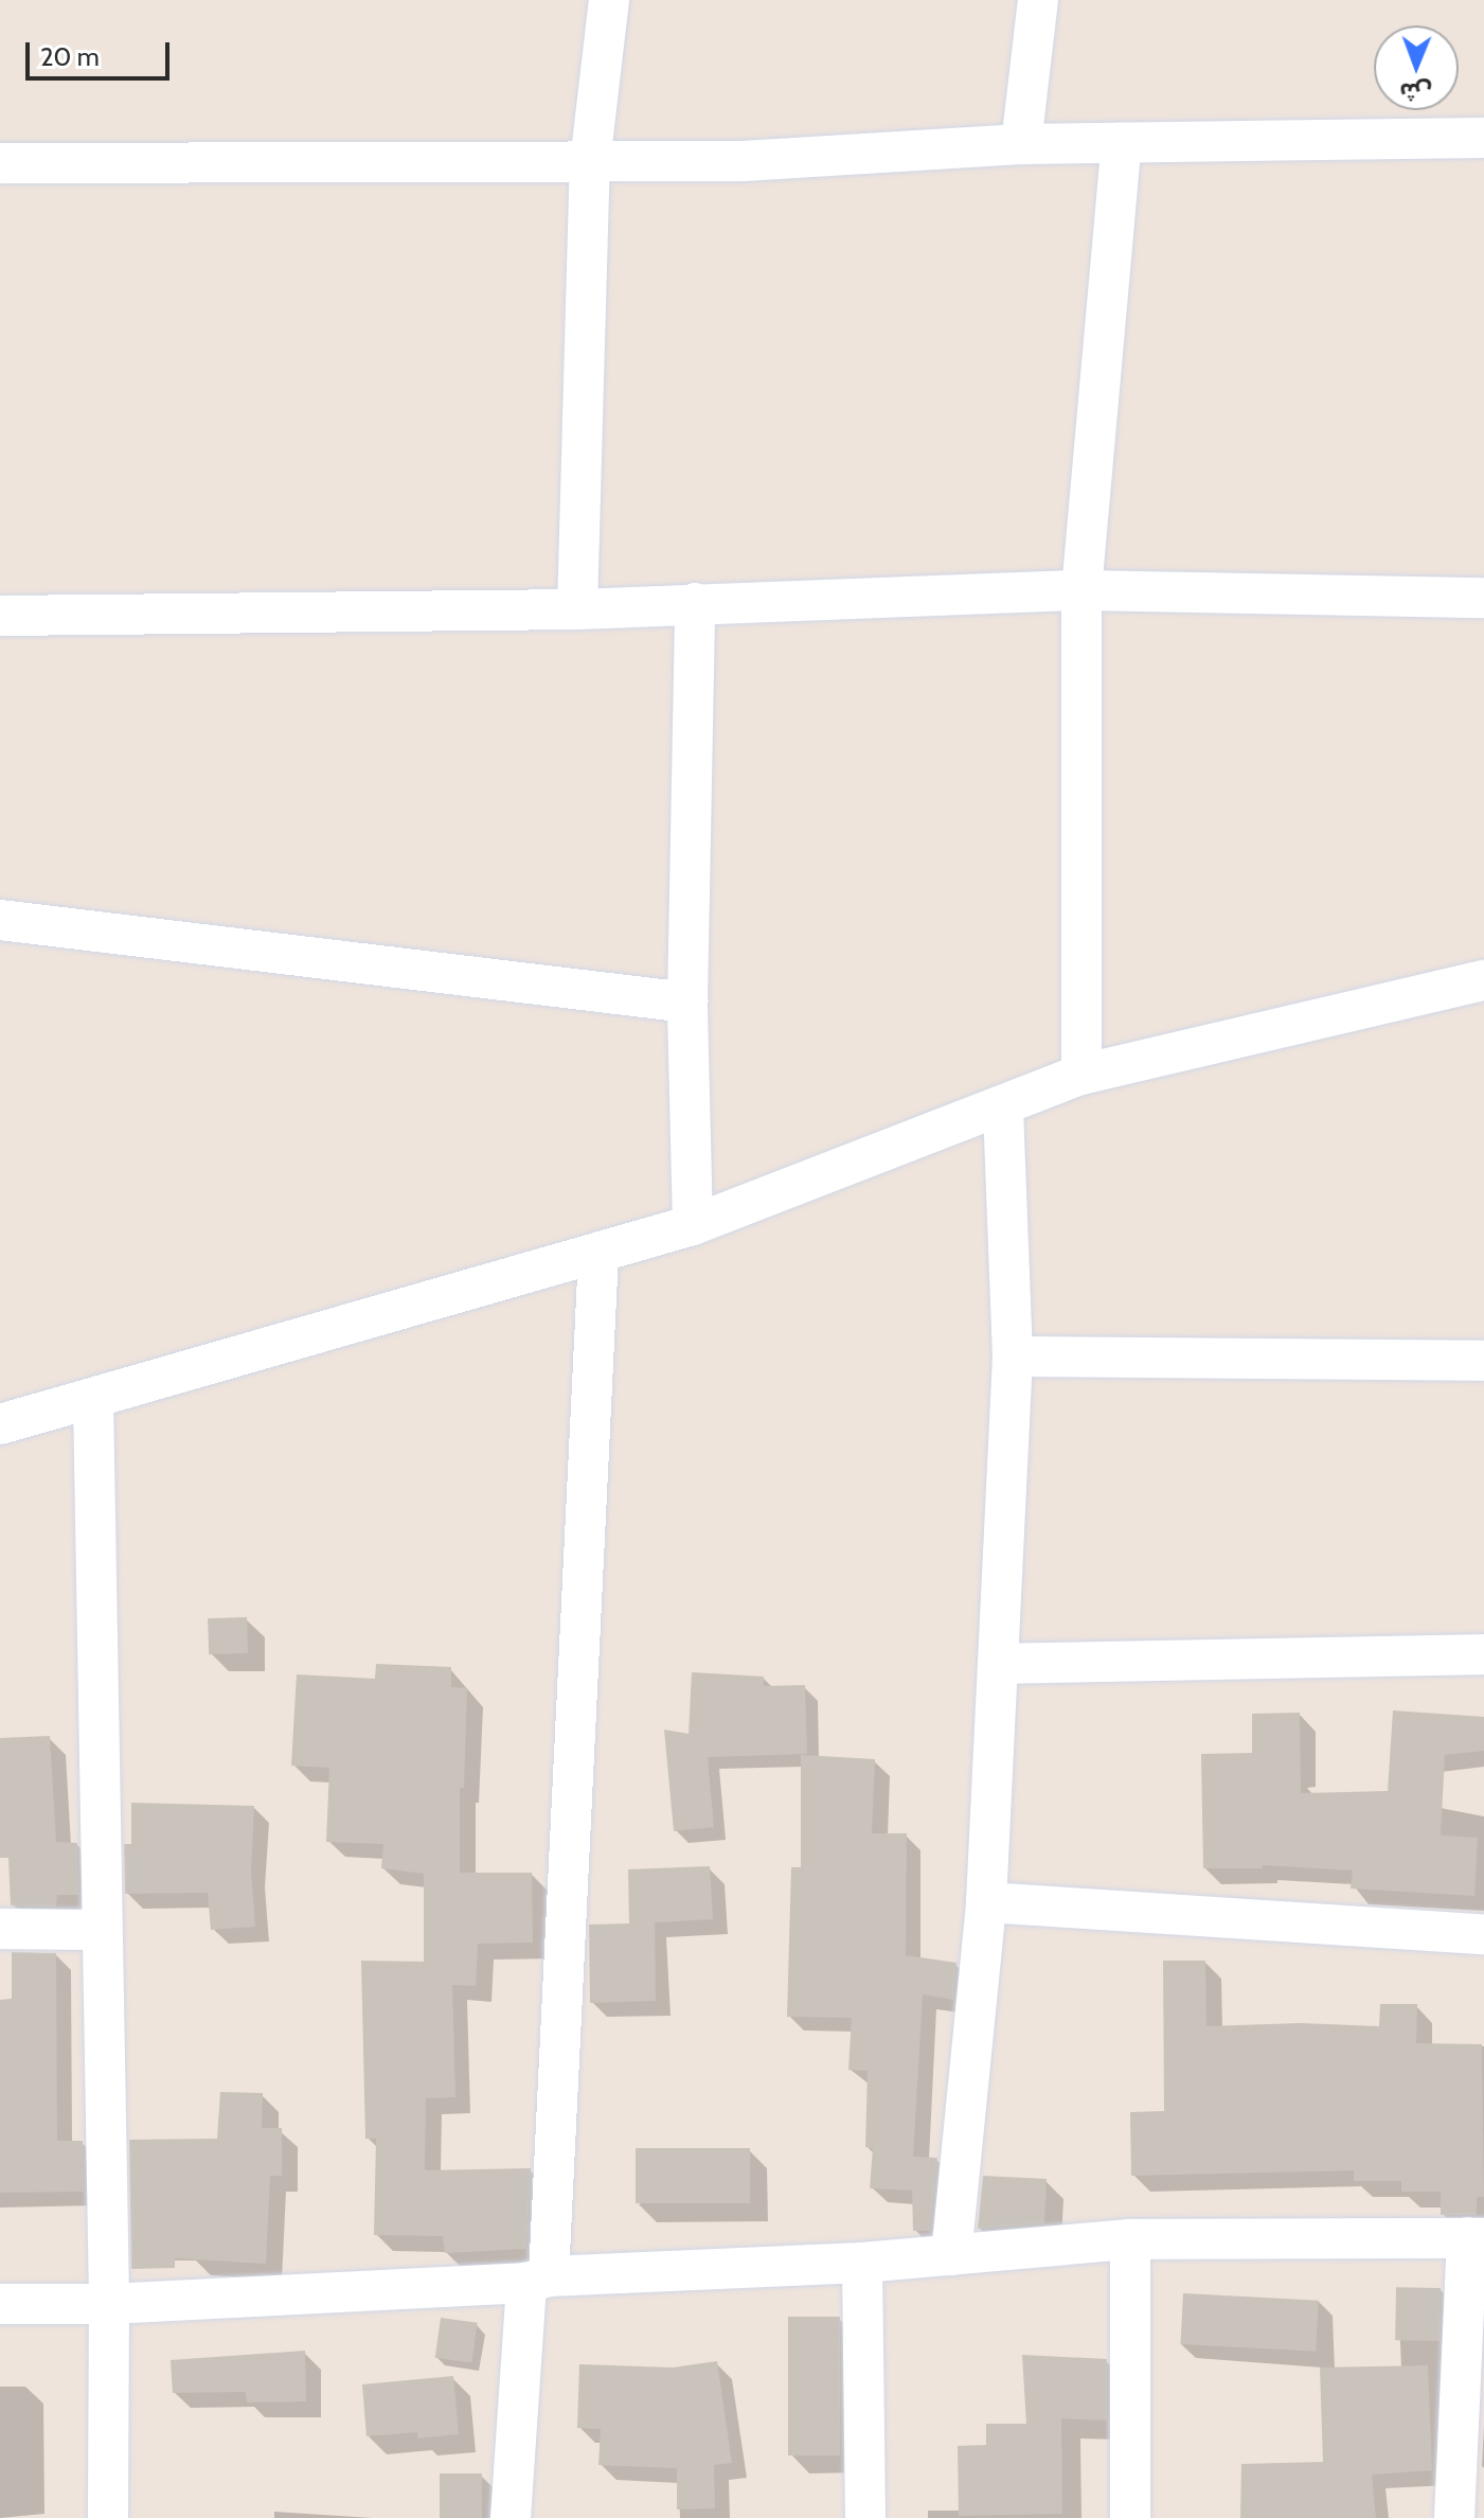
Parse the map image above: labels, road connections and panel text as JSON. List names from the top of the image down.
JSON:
{
  "scale_bar": "20 m",
  "north": "bottom"
}
